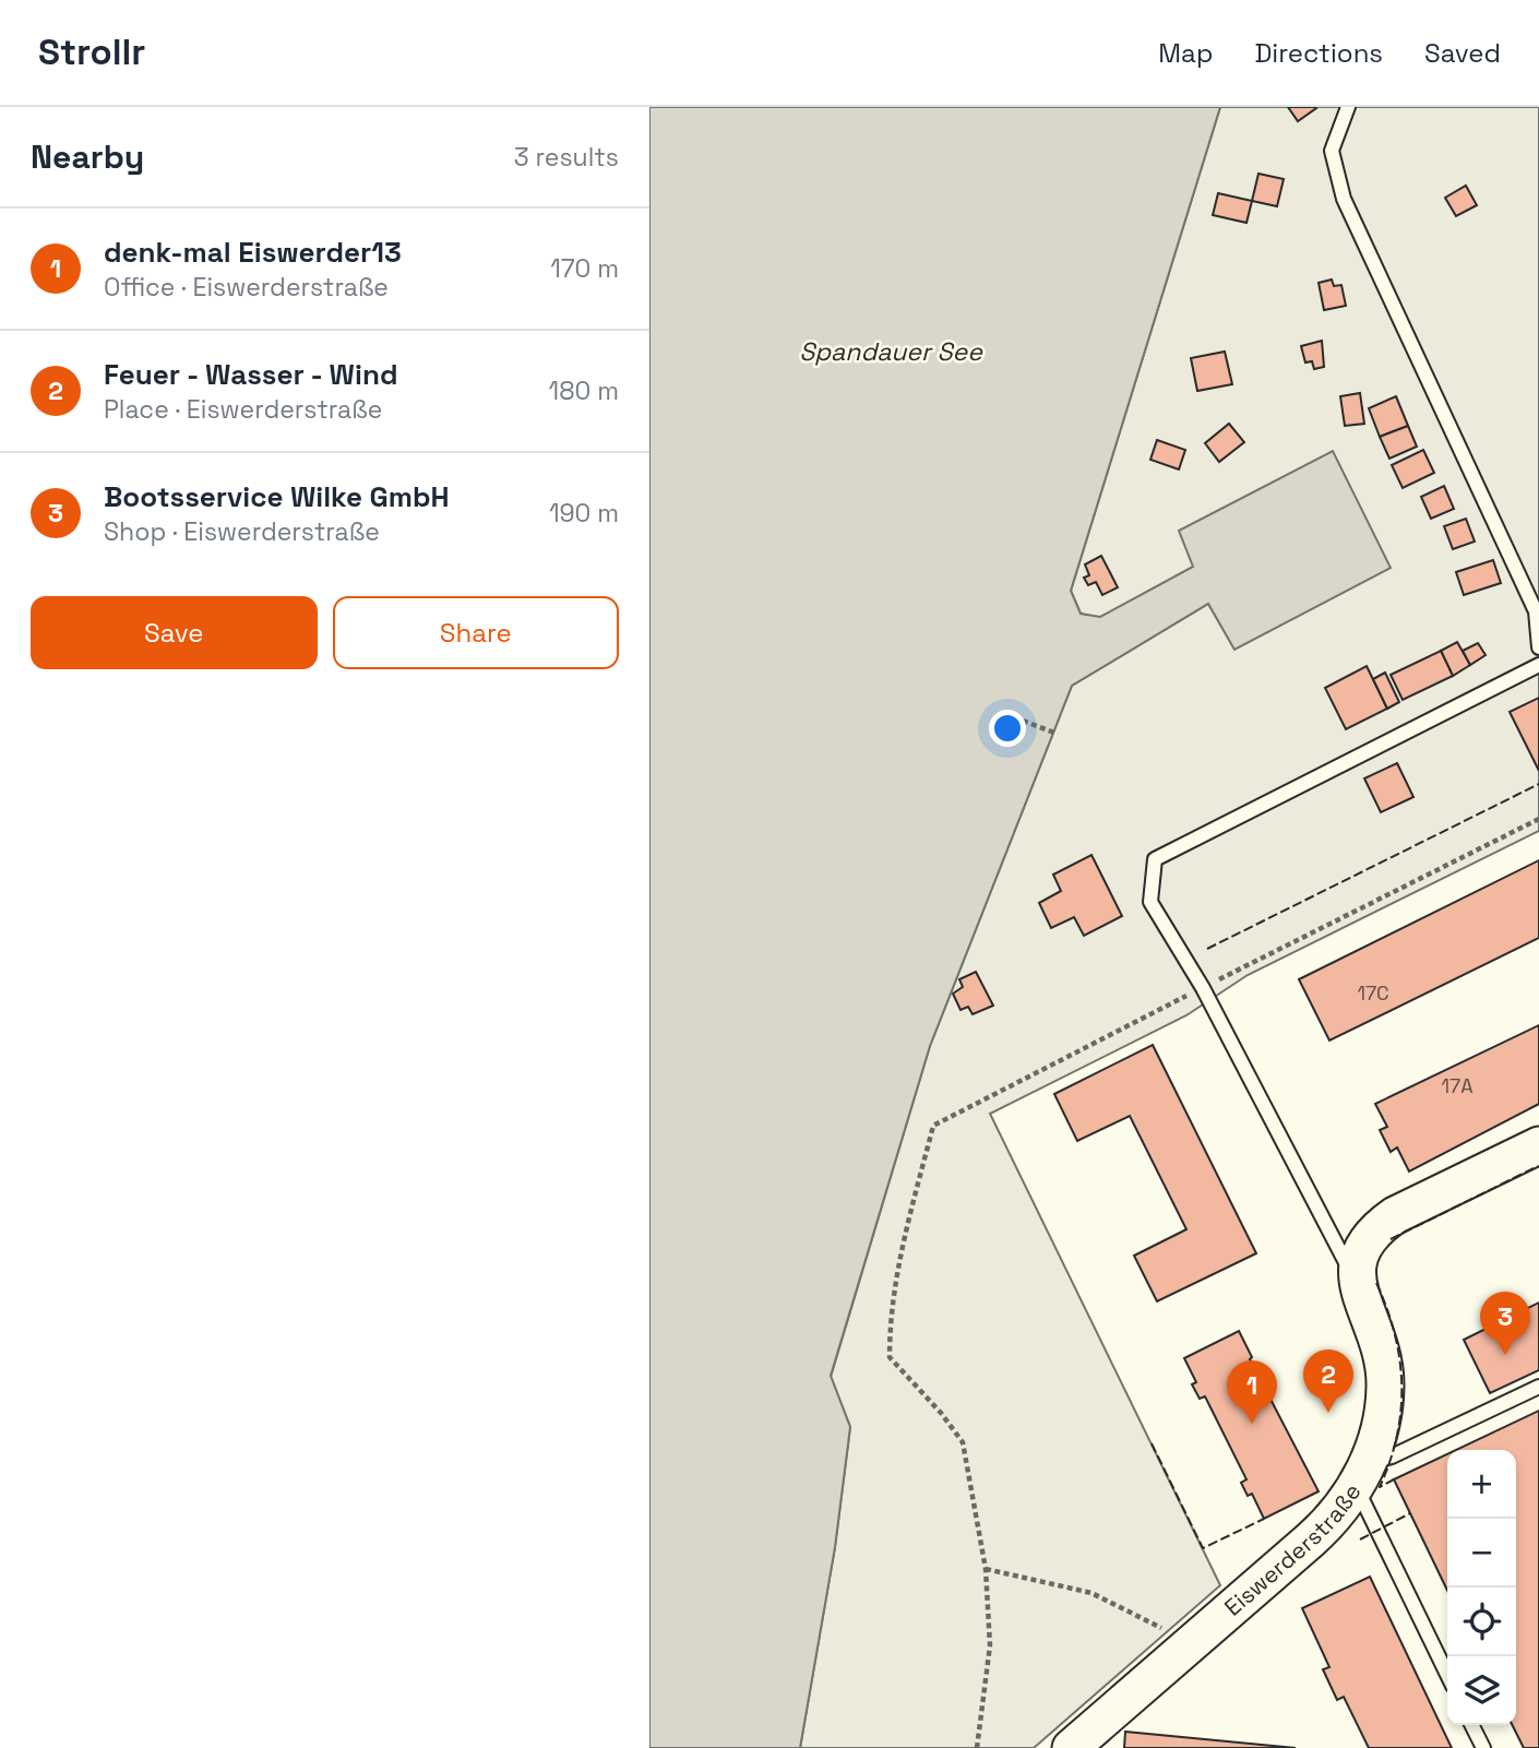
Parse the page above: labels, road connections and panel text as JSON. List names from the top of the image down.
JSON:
{
  "streets": {
    "street": ["Eiswerderstraße"]
  },
  "water": ["Spandauer See"],
  "house_numbers": ["17C", "17A"],
  "page": {
    "header": "Strollr",
    "nav": ["Map", "Directions", "Saved"],
    "heading": ["Nearby", "3 results"],
    "list": [
      {
        "mark": "1",
        "name": "denk-mal Eiswerder13",
        "note": "Office · Eiswerderstraße",
        "value": "170 m"
      },
      {
        "mark": "2",
        "name": "Feuer - Wasser - Wind",
        "note": "Place · Eiswerderstraße",
        "value": "180 m"
      },
      {
        "mark": "3",
        "name": "Bootsservice Wilke GmbH",
        "note": "Shop · Eiswerderstraße",
        "value": "190 m"
      }
    ],
    "buttons": ["Save", "Share"],
    "pins": ["3", "2", "1"],
    "map_buttons": ["+", "−"]
  }
}
